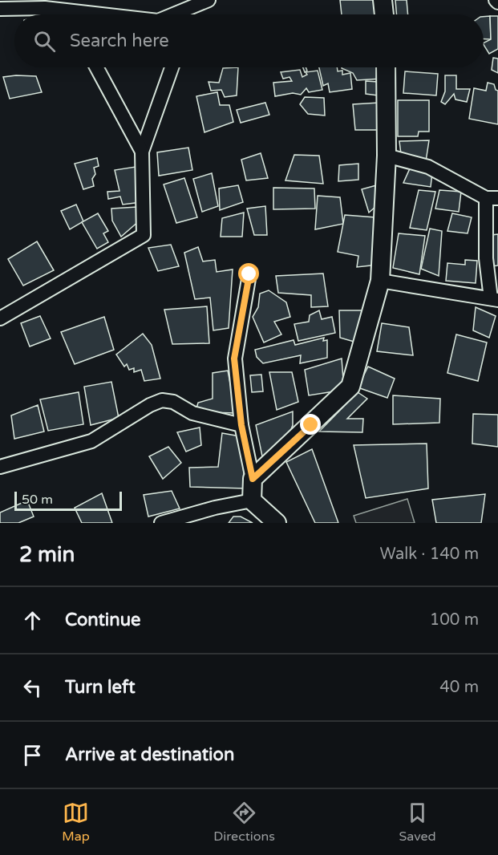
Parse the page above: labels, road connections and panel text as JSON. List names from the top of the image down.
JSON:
{
  "scale_bar": "50 m",
  "page": {
    "search": "Search here",
    "scale": "50 m",
    "heading": ["2 min", "Walk · 140 m"],
    "list": [
      ["Continue", "100 m"],
      ["Turn left", "40 m"],
      "Arrive at destination"
    ],
    "nav": ["Map", "Directions", "Saved"]
  }
}
